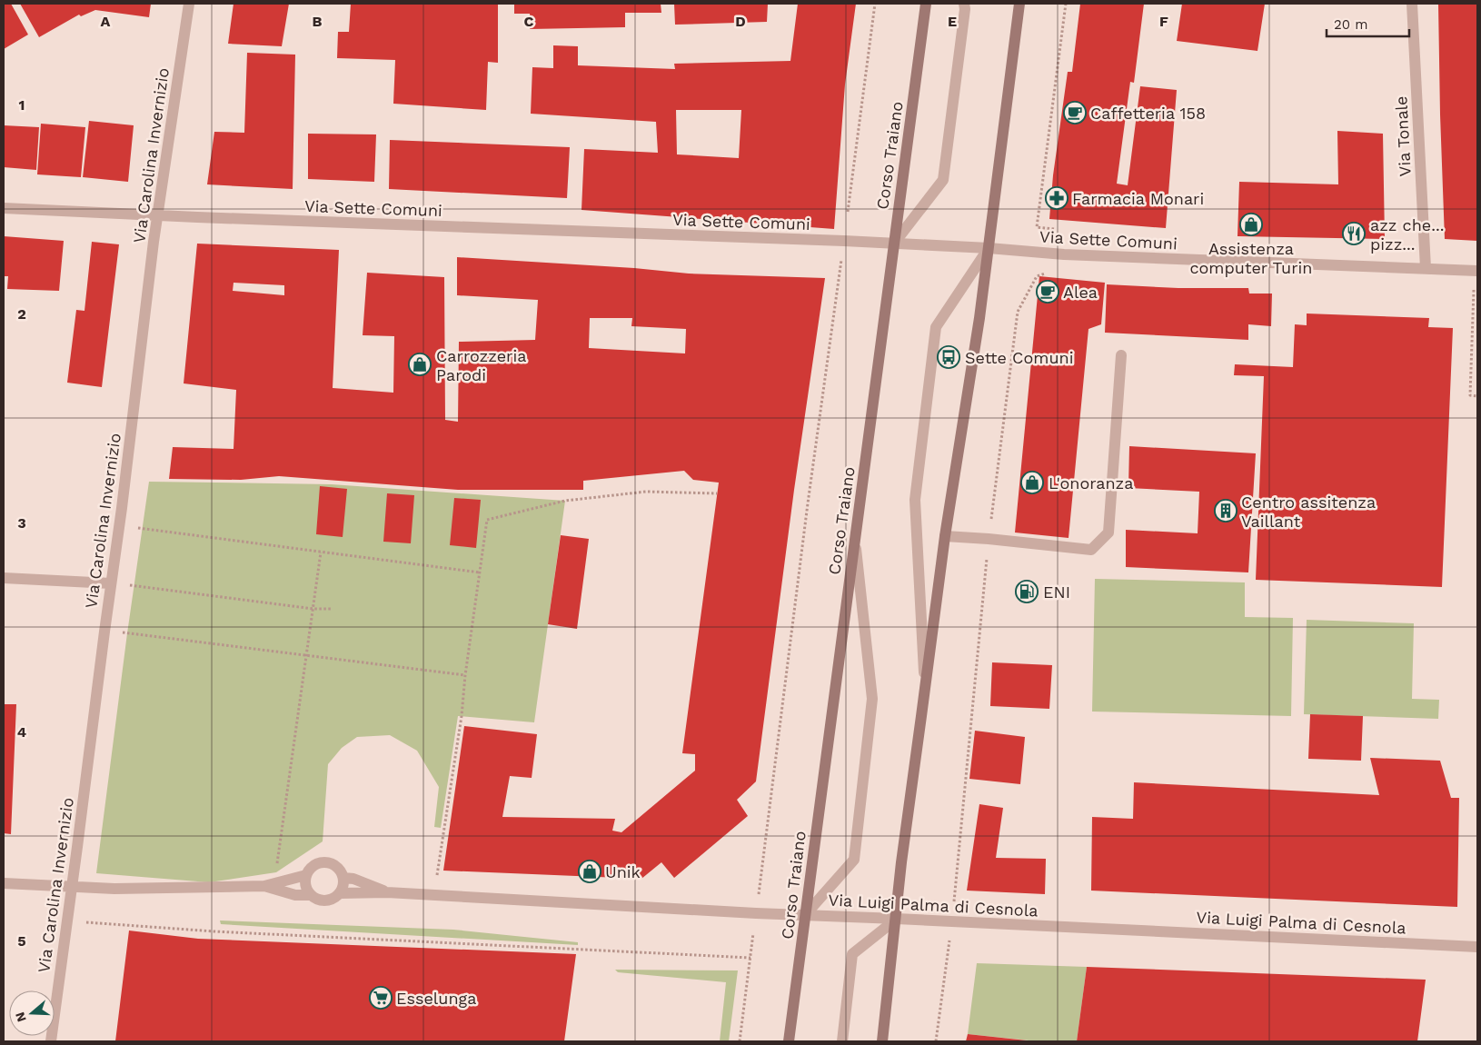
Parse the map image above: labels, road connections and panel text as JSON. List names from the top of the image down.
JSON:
{
  "streets": {
    "main road": ["Corso Traiano"],
    "street": [
      "Via Tonale",
      "Via Carolina Invernizio",
      "Via Sette Comuni",
      "Via Luigi Palma di Cesnola"
    ]
  },
  "crossings": [
    ["Via Tonale", "Via Sette Comuni"],
    ["Via Carolina Invernizio", "Via Sette Comuni"],
    ["Via Carolina Invernizio", "Via Luigi Palma di Cesnola"],
    ["Corso Traiano", "Via Sette Comuni"],
    ["Corso Traiano", "Via Luigi Palma di Cesnola"]
  ],
  "places": {
    "cafe": ["Caffetteria 158", "Alea"],
    "pharmacy": ["Farmacia Monari"],
    "shop": [
      "Assistenza computer Turin",
      "Carrozzeria Parodi",
      "L'onoranza",
      "Unik"
    ],
    "restaurant": ["azz che... pizz..."],
    "bus stop": ["Sette Comuni"],
    "building": ["Centro assitenza Vaillant"],
    "fuel station": ["ENI"],
    "supermarket": ["Esselunga"]
  },
  "scale_bar": "20 m",
  "north": "left",
  "grid": {
    "columns": [
      "A",
      "B",
      "C",
      "D",
      "E",
      "F"
    ],
    "rows": [
      "1",
      "2",
      "3",
      "4",
      "5"
    ]
  }
}
